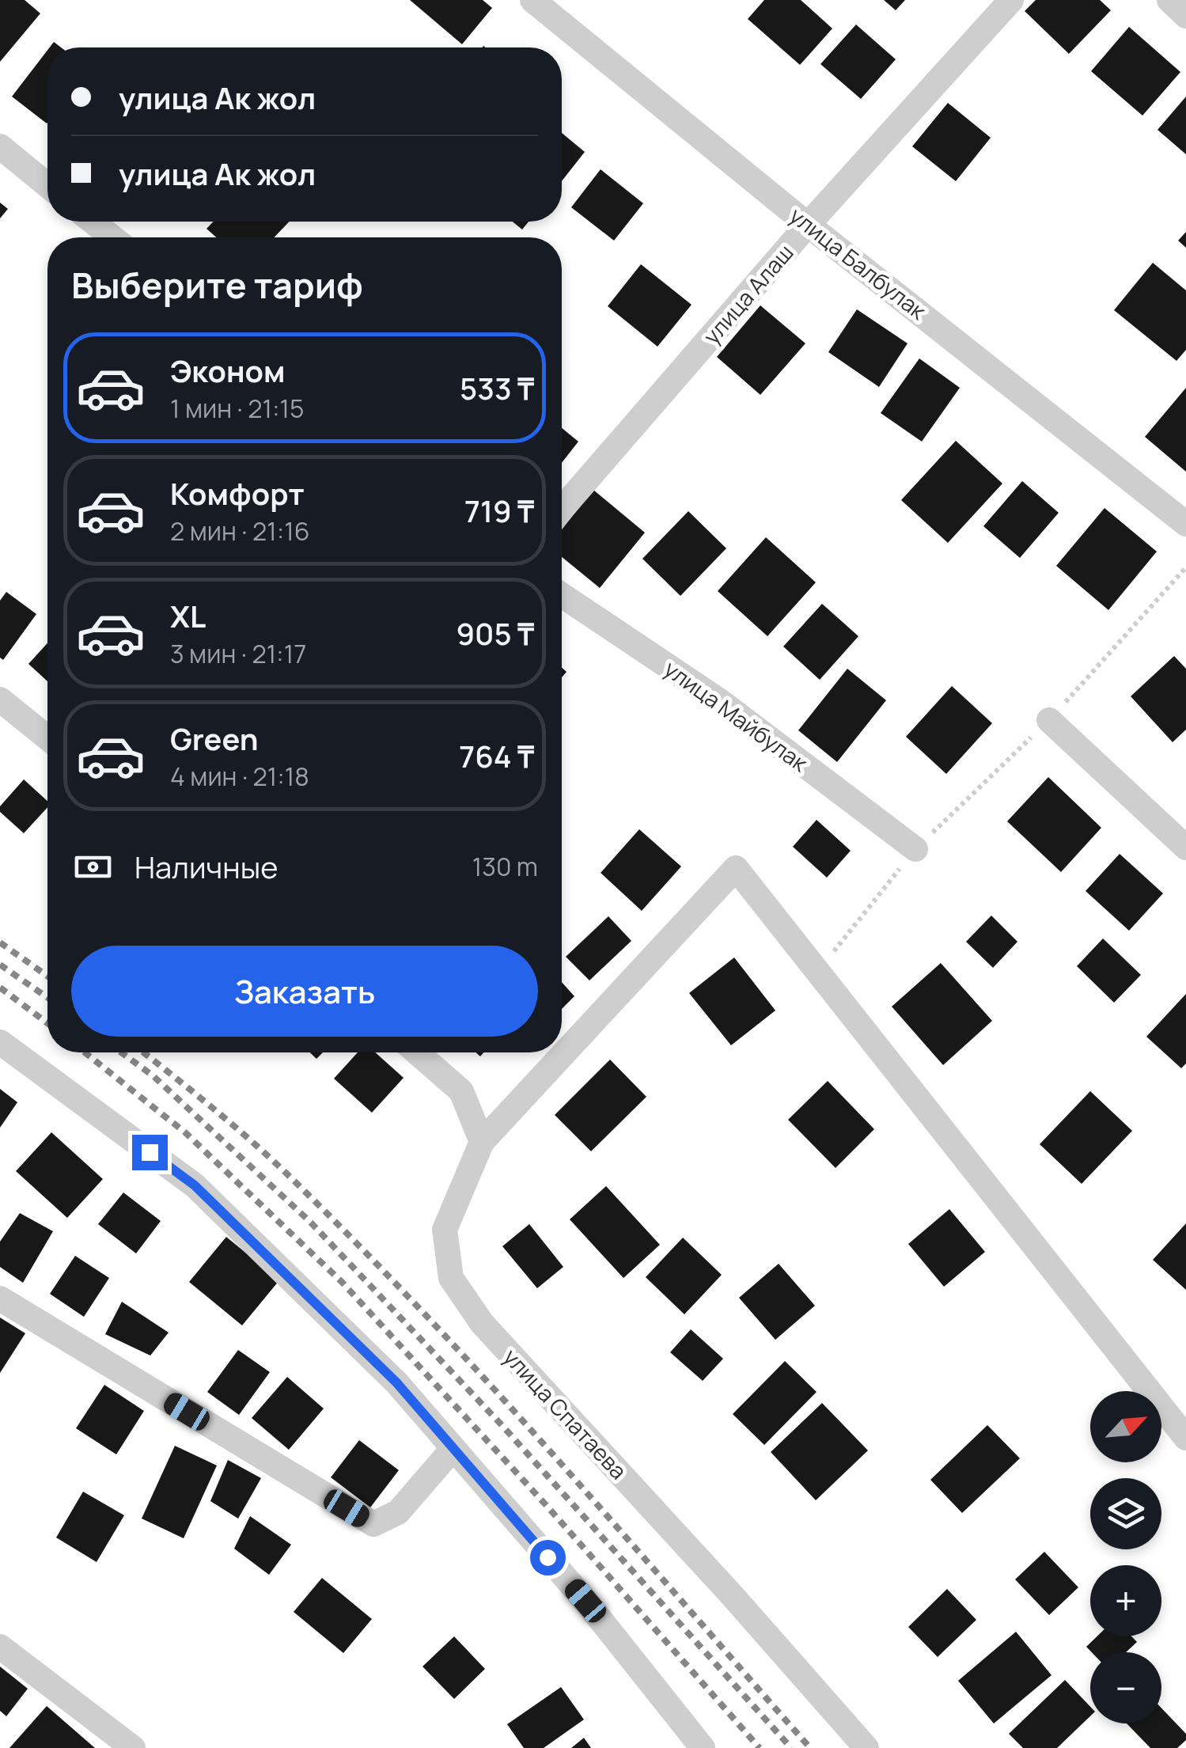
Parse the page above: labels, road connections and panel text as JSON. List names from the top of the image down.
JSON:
{
  "streets": {
    "street": [
      "улица Балбулак",
      "улица Алаш",
      "улица Майбулак",
      "улица Спатаева"
    ]
  },
  "crossings": [
    ["улица Балбулак", "улица Алаш"]
  ],
  "north": "top right",
  "page": {
    "banner": ["улица Ак жол", "улица Ак жол"],
    "heading": "Выберите тариф",
    "list": [
      {
        "name": "Эконом",
        "note": "1 мин · 21:15",
        "value": "533 ₸"
      },
      {
        "name": "Комфорт",
        "note": "2 мин · 21:16",
        "value": "719 ₸"
      },
      {
        "name": "XL",
        "note": "3 мин · 21:17",
        "value": "905 ₸"
      },
      {
        "name": "Green",
        "note": "4 мин · 21:18",
        "value": "764 ₸"
      }
    ],
    "pay": ["Наличные", "130 m"],
    "buttons": "Заказать",
    "map_buttons": ["+", "−"]
  }
}
